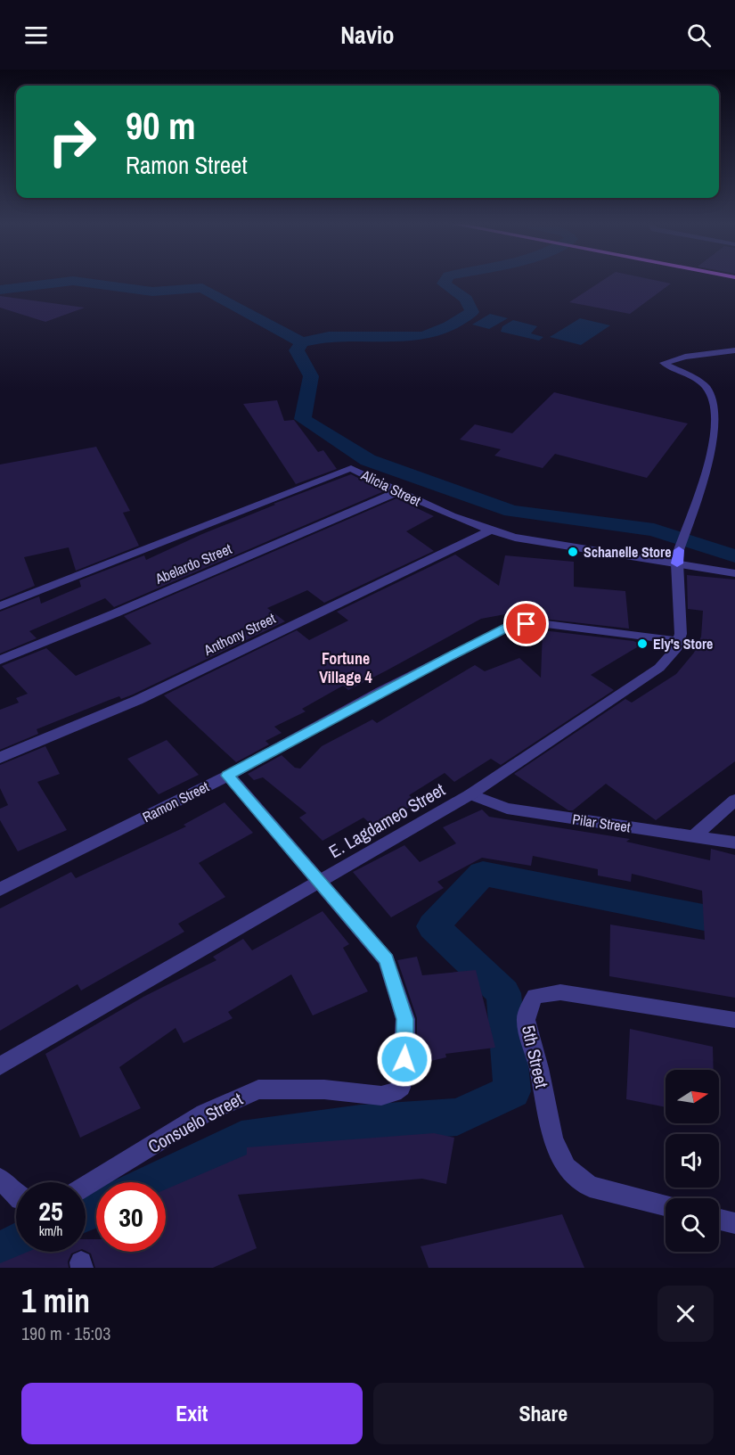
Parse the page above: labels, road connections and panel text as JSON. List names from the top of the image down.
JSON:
{
  "streets": {
    "street": [
      "Alicia Street",
      "Abelardo Street",
      "Anthony Street",
      "Ramon Street",
      "E. Lagdameo Street",
      "Pilar Street",
      "5th Street",
      "Consuelo Street"
    ]
  },
  "crossings": [
    ["Alicia Street", "Abelardo Street"],
    ["Alicia Street", "Anthony Street"],
    ["Ramon Street", "E. Lagdameo Street"],
    ["Ramon Street", "Consuelo Street"],
    ["E. Lagdameo Street", "Pilar Street"],
    ["E. Lagdameo Street", "Consuelo Street"]
  ],
  "districts": ["Fortune Village 4"],
  "places": ["Schanelle Store", "Ely's Store"],
  "north": "right",
  "page": {
    "header": "Navio",
    "turn": ["90 m", "Ramon Street"],
    "speed": "25 km/h",
    "limit": "30",
    "heading": ["1 min", "190 m · 15:03"],
    "buttons": ["Exit", "Share"]
  }
}
